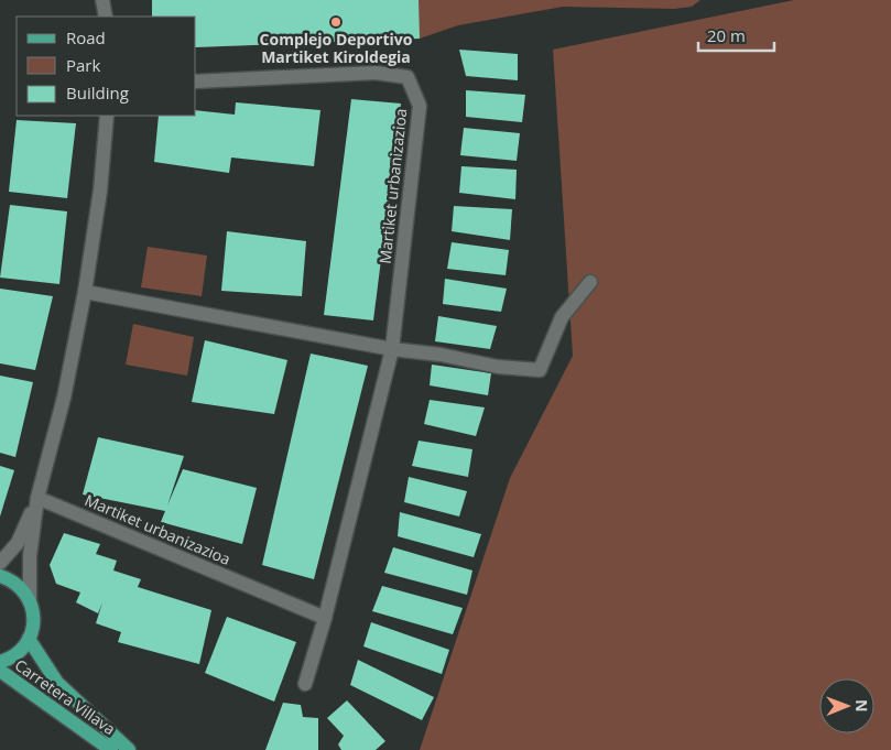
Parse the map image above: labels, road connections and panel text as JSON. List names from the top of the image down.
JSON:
{
  "streets": {
    "main road": ["Carretera Villava"],
    "street": ["Martiket urbanizazioa"]
  },
  "places": ["Complejo Deportivo Martiket Kiroldegia"],
  "legend": ["Road", "Park", "Building"],
  "scale_bar": "20 m",
  "north": "right"
}
